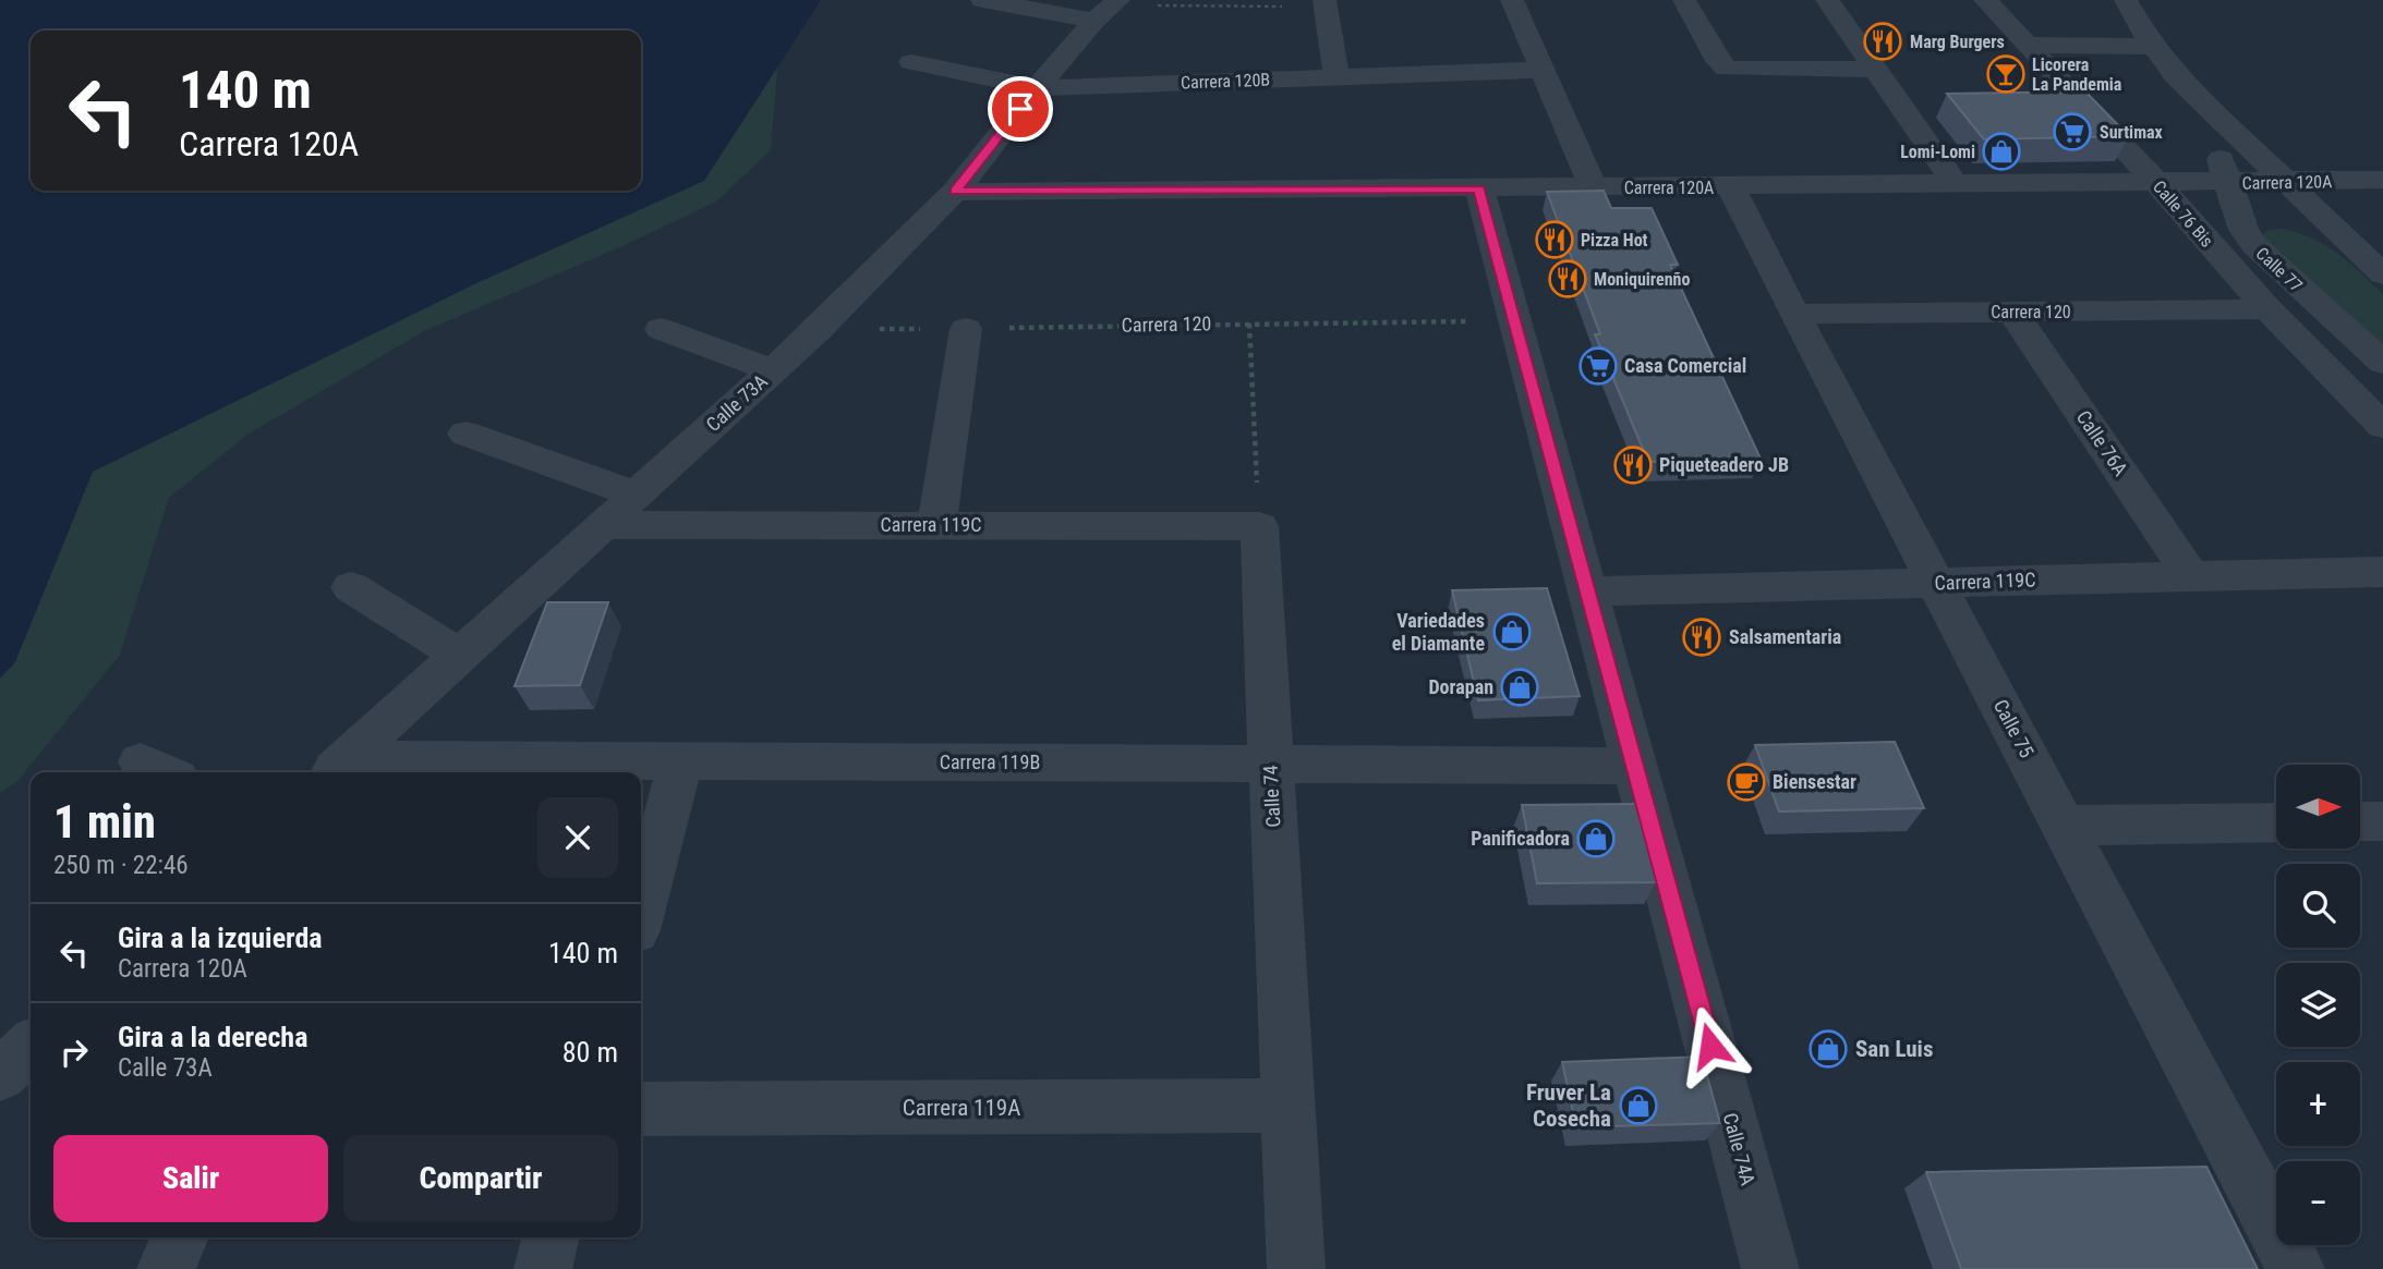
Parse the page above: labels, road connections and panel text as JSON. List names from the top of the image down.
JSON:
{
  "streets": {
    "street": [
      "Carrera 120B",
      "Carrera 120A",
      "Calle 76 Bis",
      "Calle 77",
      "Carrera 120",
      "Calle 73A",
      "Calle 76A",
      "Carrera 119C",
      "Calle 75",
      "Carrera 119B",
      "Calle 74",
      "Carrera 119A",
      "Calle 74A"
    ]
  },
  "crossings": [
    ["Carrera 120B", "Calle 73A"],
    ["Carrera 120A", "Calle 76 Bis"],
    ["Carrera 120A", "Calle 77"],
    ["Carrera 120A", "Calle 73A"],
    ["Carrera 120A", "Calle 75"],
    ["Carrera 120A", "Calle 74A"],
    ["Calle 76 Bis", "Carrera 120"],
    ["Carrera 120", "Calle 73A"],
    ["Carrera 120", "Calle 76A"],
    ["Carrera 120", "Calle 75"],
    ["Carrera 120", "Calle 74A"],
    ["Calle 73A", "Carrera 119C"],
    ["Calle 73A", "Carrera 119B"],
    ["Calle 76A", "Carrera 119C"],
    ["Carrera 119C", "Calle 75"],
    ["Carrera 119C", "Calle 74"],
    ["Carrera 119C", "Calle 74A"],
    ["Carrera 119B", "Calle 74"],
    ["Carrera 119B", "Calle 74A"],
    ["Calle 74", "Carrera 119A"]
  ],
  "places": {
    "restaurant": [
      "Marg Burgers",
      "Pizza Hot",
      "Moniquirenño",
      "Piqueteadero JB",
      "Salsamentaria"
    ],
    "bar": ["Licorera La Pandemia"],
    "supermarket": ["Surtimax", "Casa Comercial"],
    "shop": [
      "Lomi-Lomi",
      "Variedades el Diamante",
      "Dorapan",
      "Panificadora",
      "San Luis",
      "Fruver La Cosecha"
    ],
    "cafe": ["Biensestar"]
  },
  "north": "right",
  "page": {
    "turn": ["140 m", "Carrera 120A"],
    "map_buttons": ["+", "−"],
    "heading": ["1 min", "250 m · 22:46"],
    "list": [
      {
        "name": "Gira a la izquierda",
        "note": "Carrera 120A",
        "value": "140 m"
      },
      {
        "name": "Gira a la derecha",
        "note": "Calle 73A",
        "value": "80 m"
      }
    ],
    "buttons": ["Salir", "Compartir"]
  }
}
